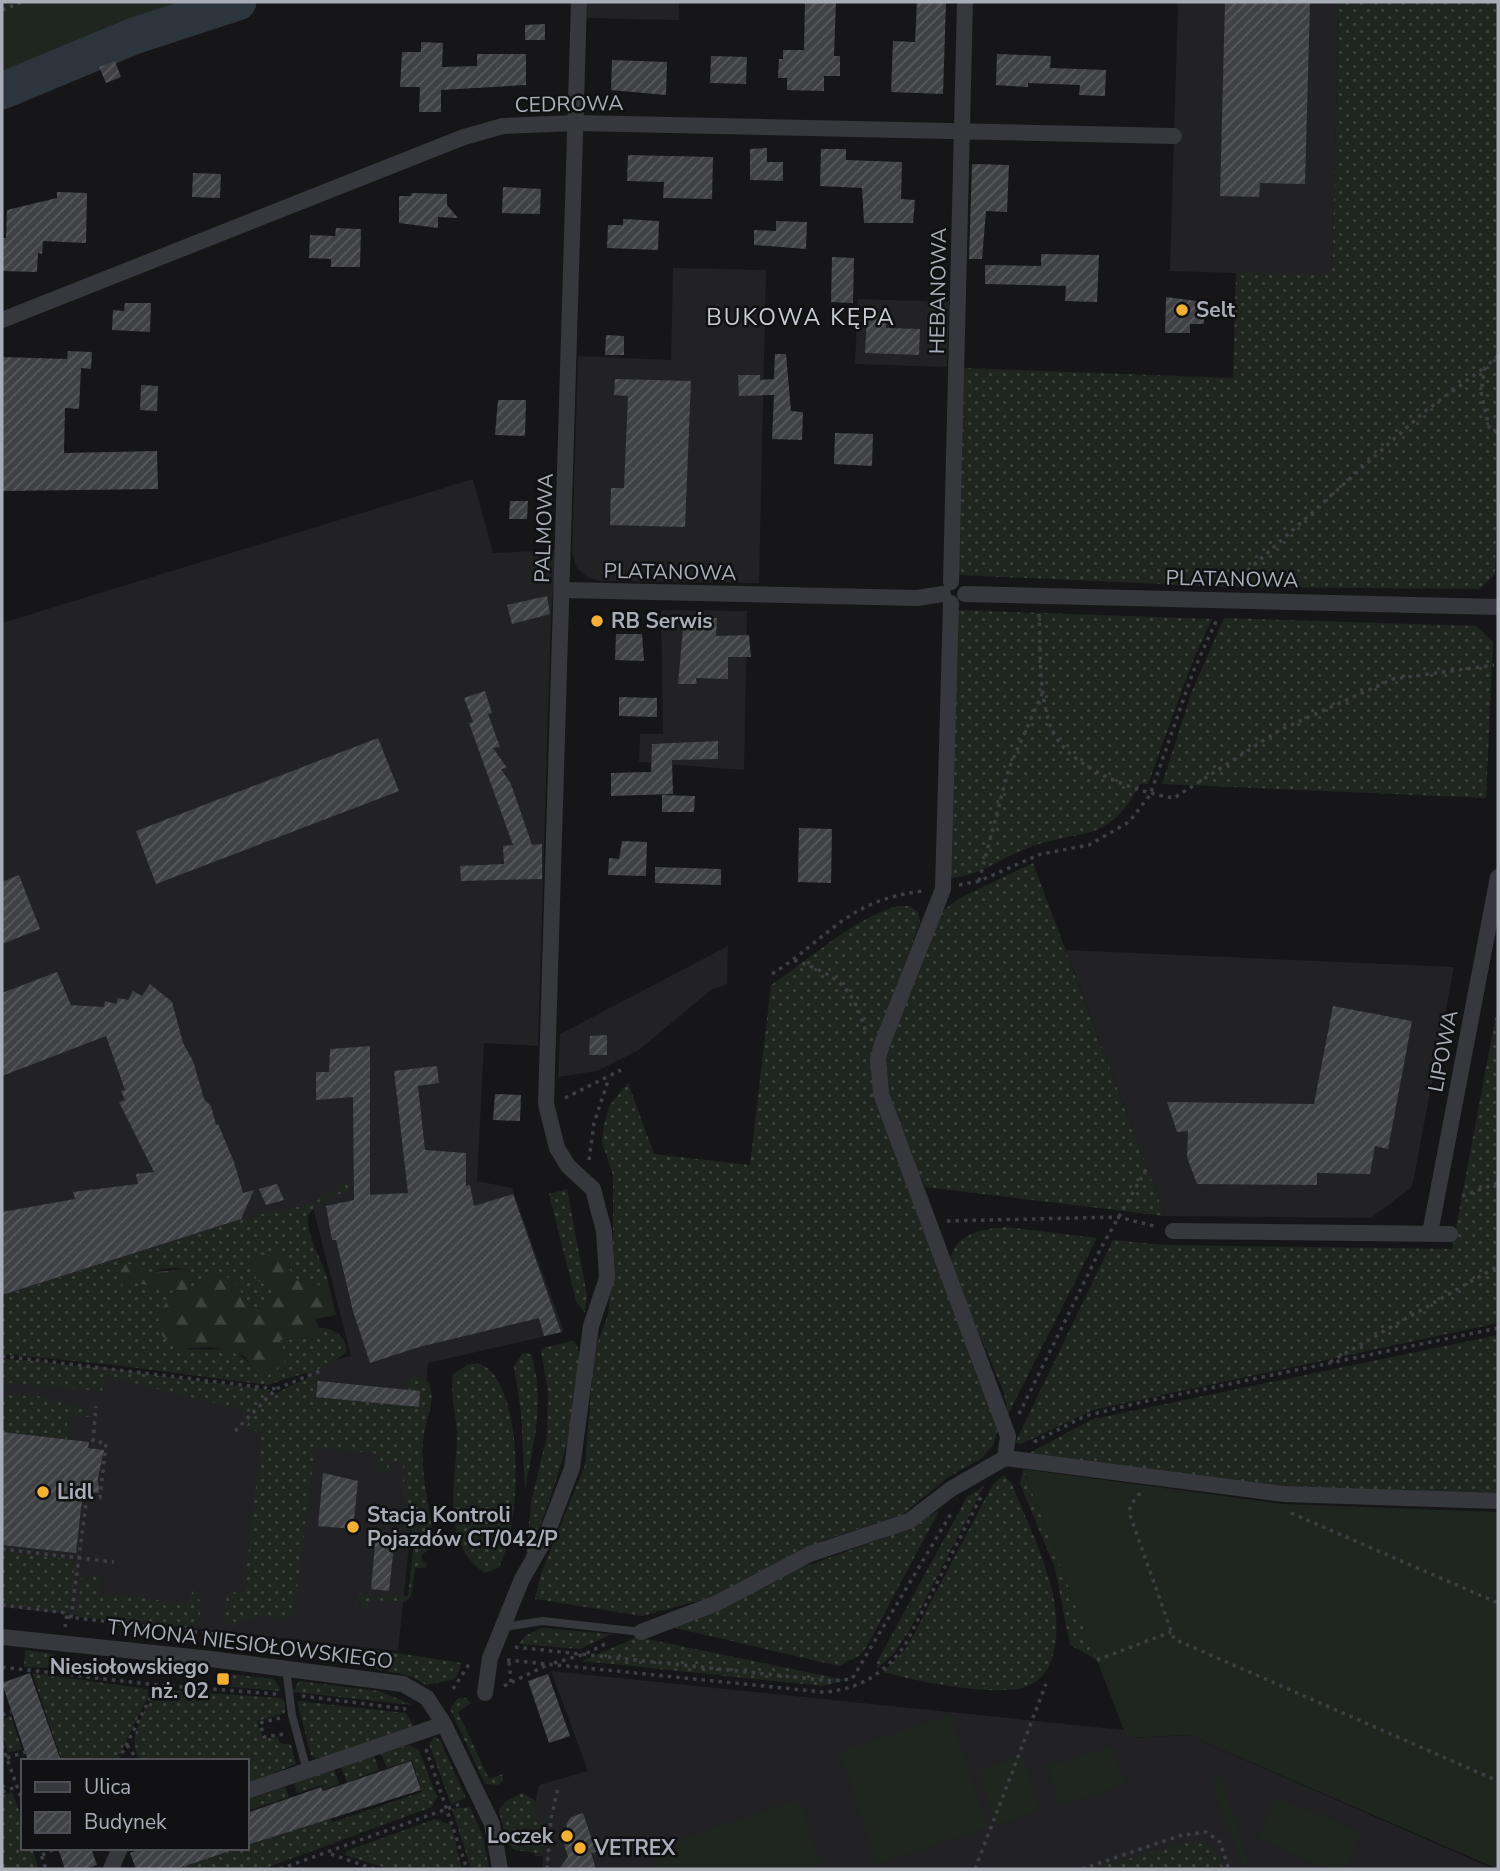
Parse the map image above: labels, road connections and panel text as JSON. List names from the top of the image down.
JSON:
{
  "streets": {
    "street": [
      "CEDROWA",
      "HEBANOWA",
      "PALMOWA",
      "PLATANOWA",
      "LIPOWA",
      "TYMONA NIESIOŁOWSKIEGO"
    ]
  },
  "crossings": [
    ["CEDROWA", "HEBANOWA"],
    ["CEDROWA", "PALMOWA"],
    ["HEBANOWA", "PLATANOWA"],
    ["PALMOWA", "PLATANOWA"]
  ],
  "districts": ["BUKOWA KĘPA"],
  "places": {
    "other": [
      "Selt",
      "RB Serwis",
      "Lidl",
      "Stacja Kontroli Pojazdów CT/042/P",
      "Loczek",
      "VETREX"
    ],
    "transit": ["Niesiołowskiego nż. 02"]
  },
  "legend": ["Ulica", "Budynek"]
}
